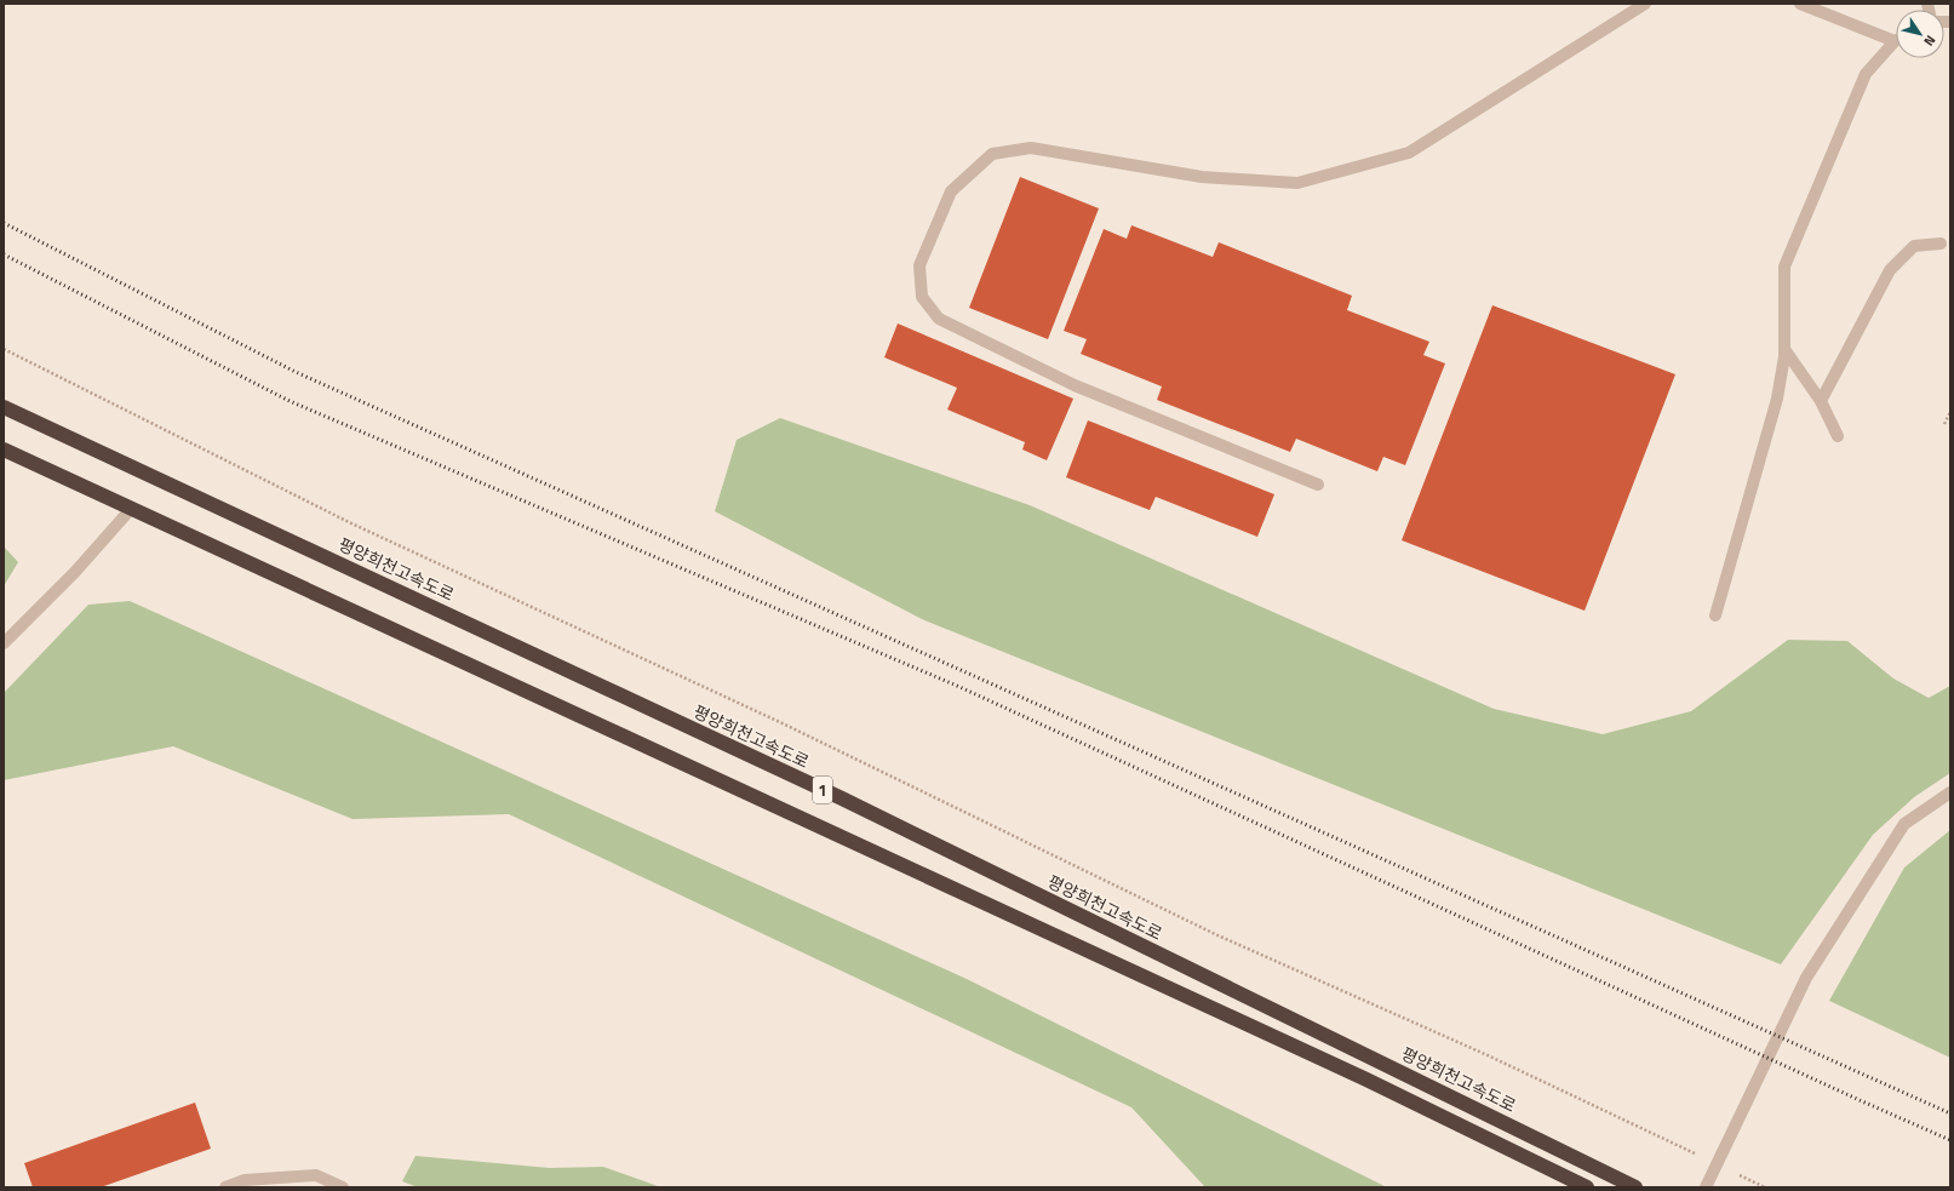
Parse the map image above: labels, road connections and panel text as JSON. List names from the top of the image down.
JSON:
{
  "streets": {
    "highway": ["평양희천고속도로", "1"]
  },
  "north": "bottom right"
}
